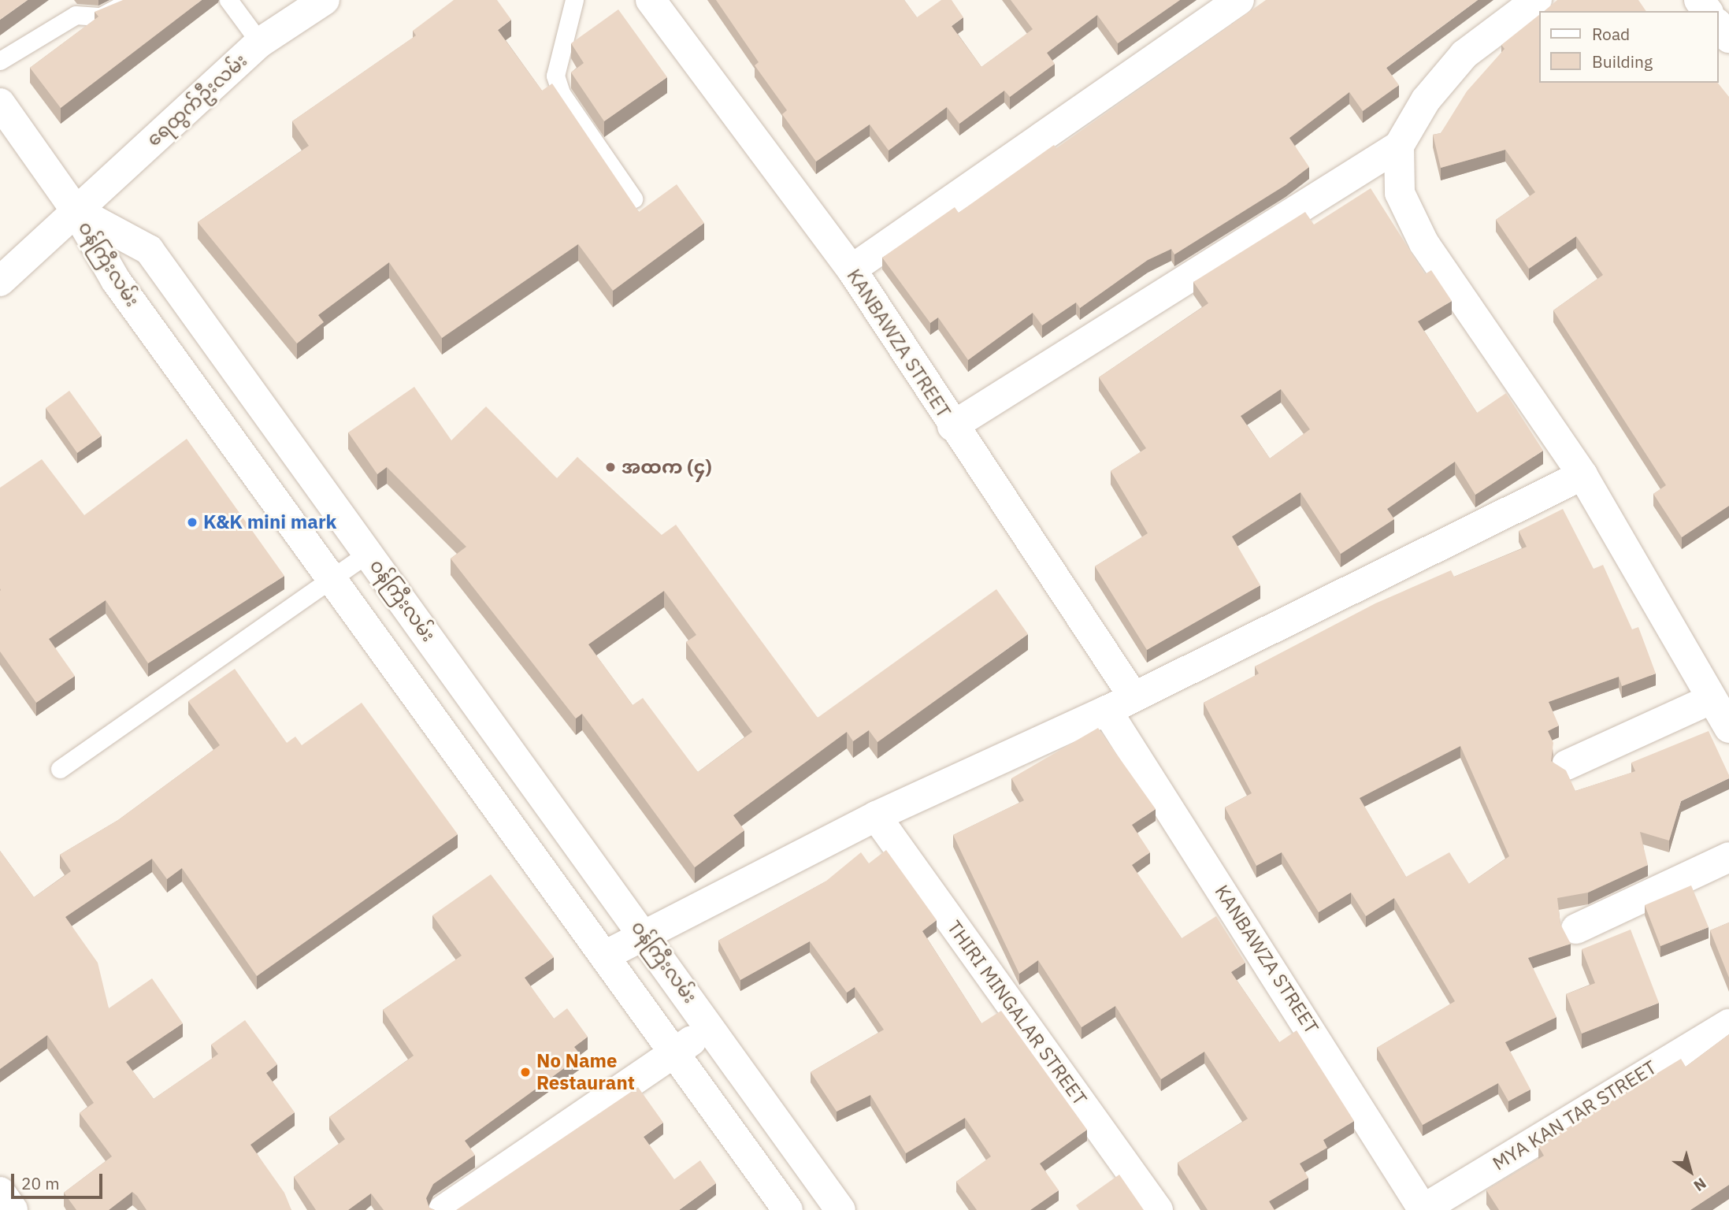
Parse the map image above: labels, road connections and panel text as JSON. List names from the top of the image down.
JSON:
{
  "streets": {
    "street": [
      "ရေထွက်ဦးလမ်း",
      "ဝန်ကြီးလမ်း",
      "KANBAWZA STREET",
      "THIRI MINGALAR STREET",
      "MYA KAN TAR STREET"
    ]
  },
  "crossings": [
    ["ရေထွက်ဦးလမ်း", "ဝန်ကြီးလမ်း"],
    ["KANBAWZA STREET", "MYA KAN TAR STREET"]
  ],
  "places": ["အထက (၄)", "K&K mini mark", "No Name Restaurant"],
  "legend": ["Road", "Building"],
  "scale_bar": "20 m",
  "north": "bottom right"
}
